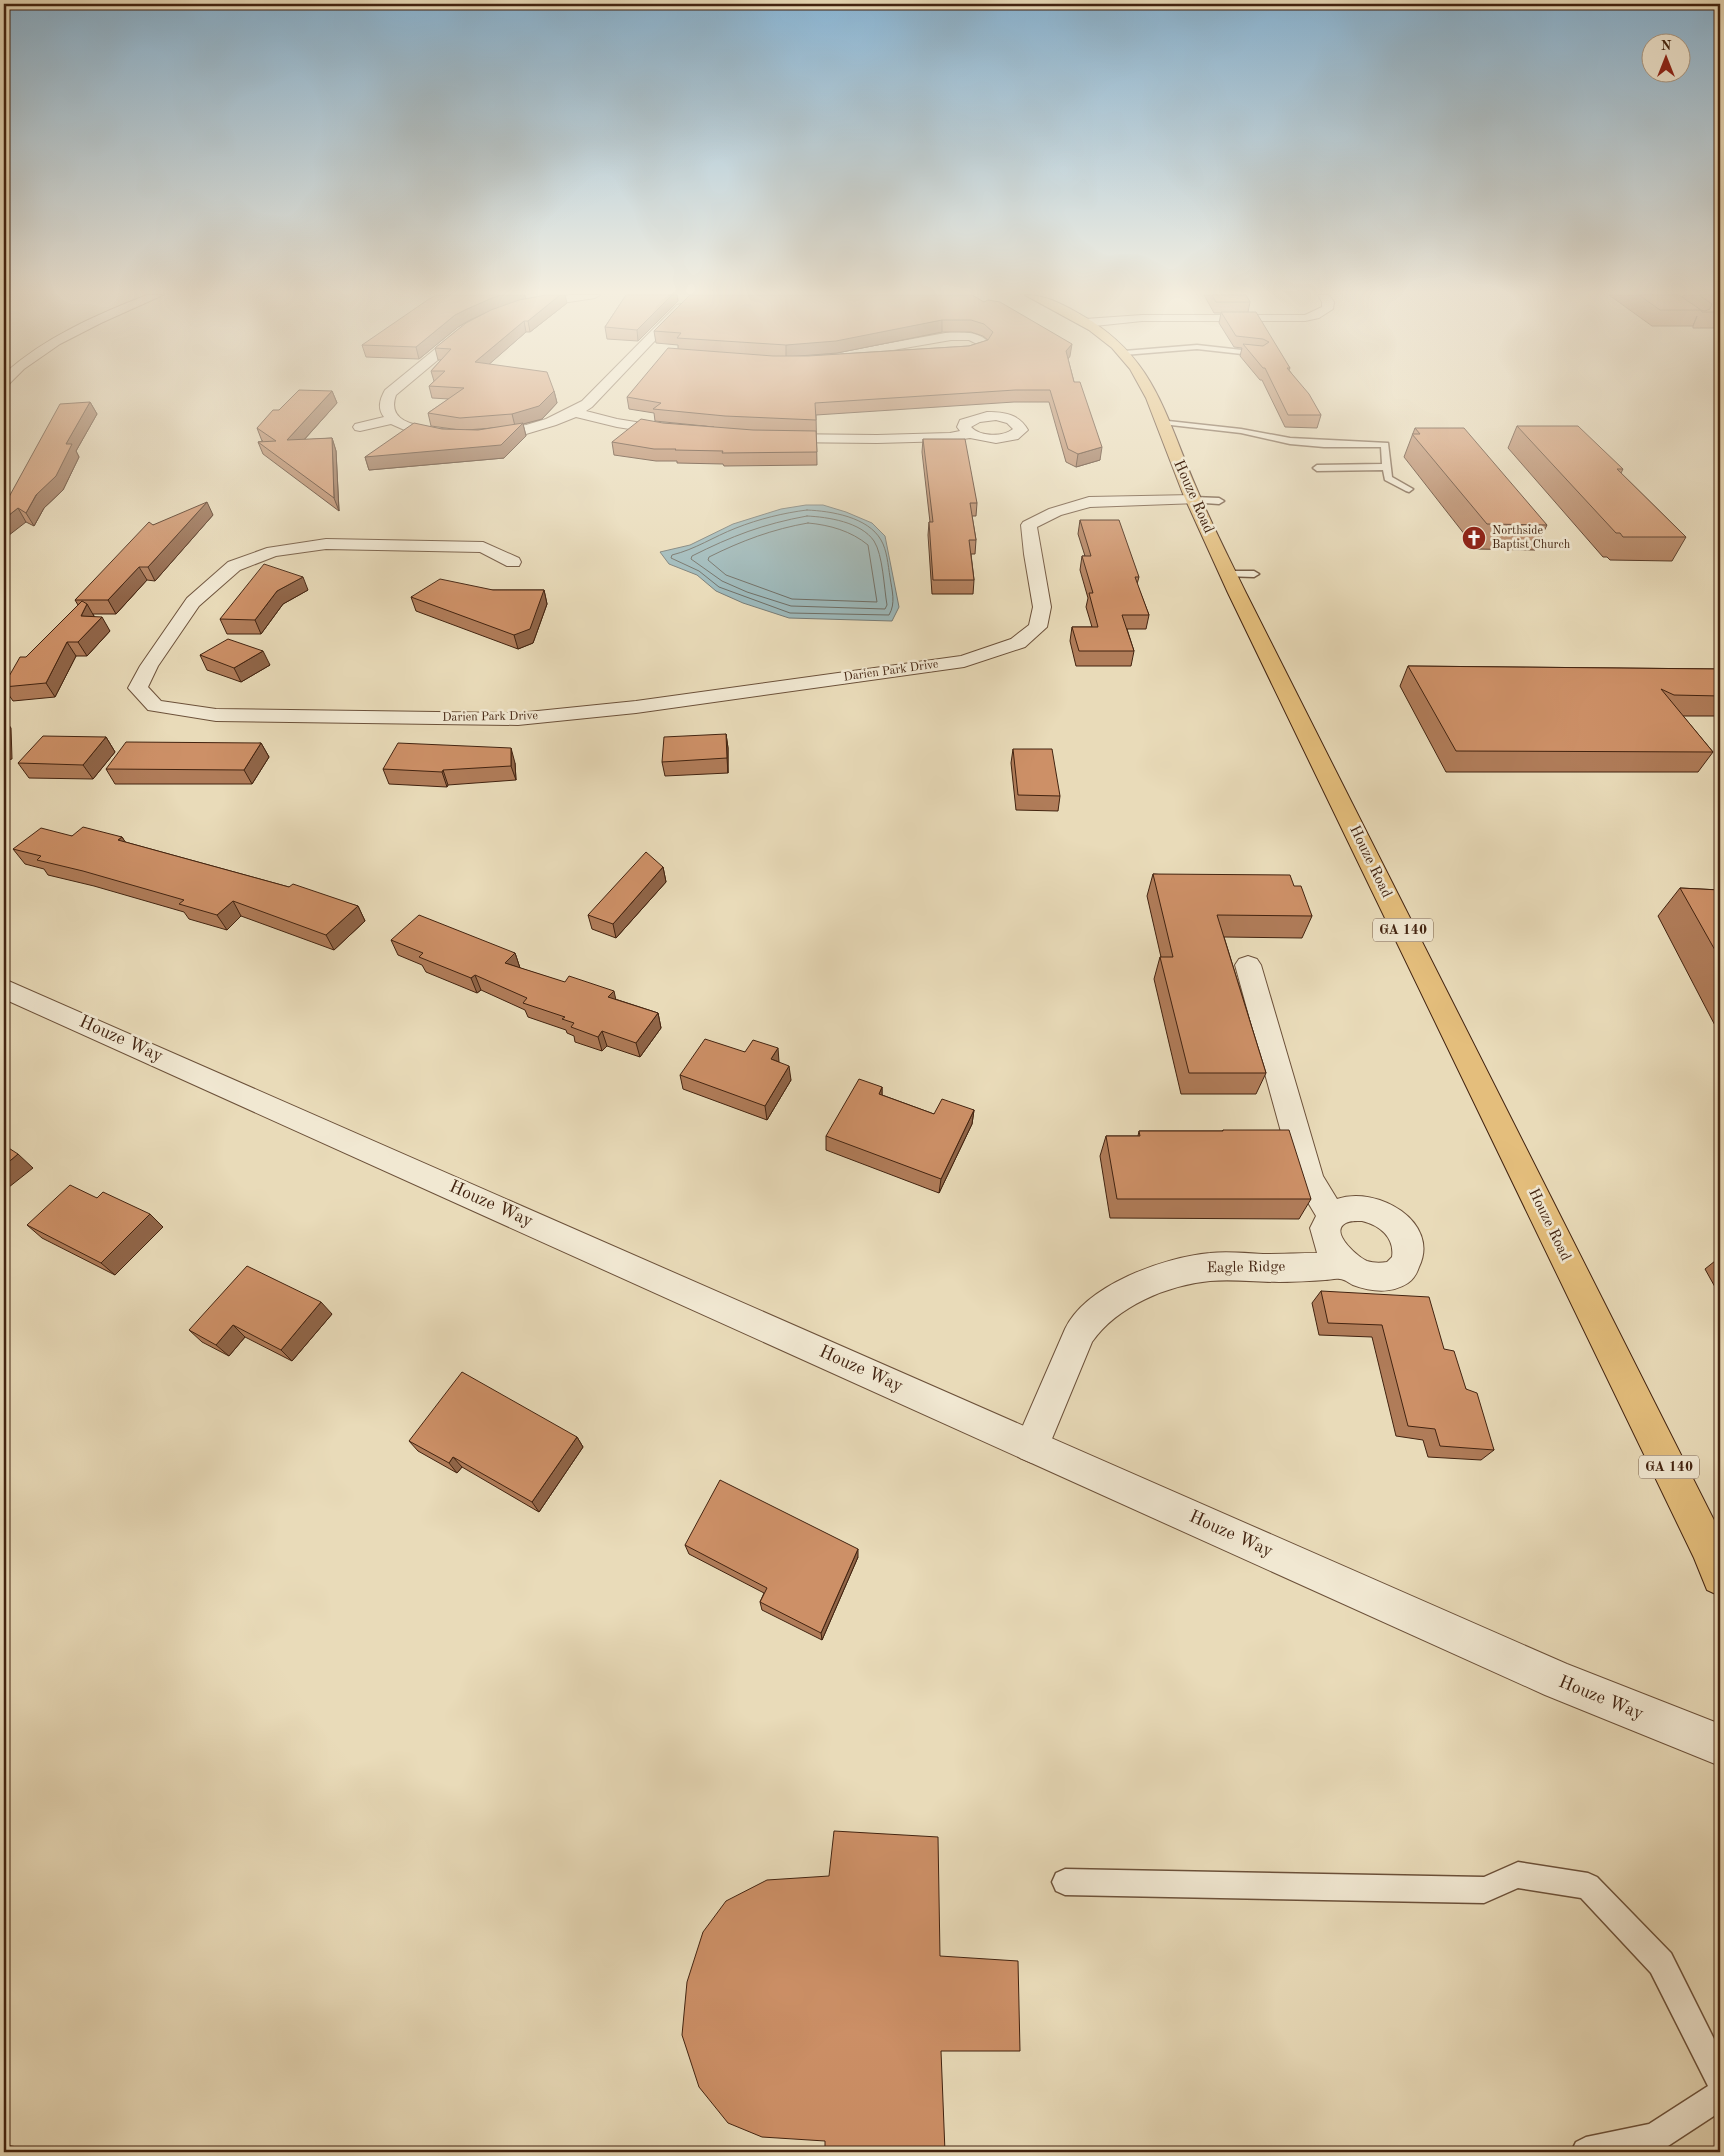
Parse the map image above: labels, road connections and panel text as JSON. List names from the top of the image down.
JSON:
{
  "streets": {
    "main road": ["Houze Road", "GA 140"],
    "street": ["Darien Park Drive", "Houze Way", "Eagle Ridge"]
  },
  "crossings": [
    ["Houze Road", "Darien Park Drive"],
    ["Houze Way", "Eagle Ridge"]
  ],
  "places": {
    "church": ["Northside Baptist Church"]
  },
  "north": "top"
}
